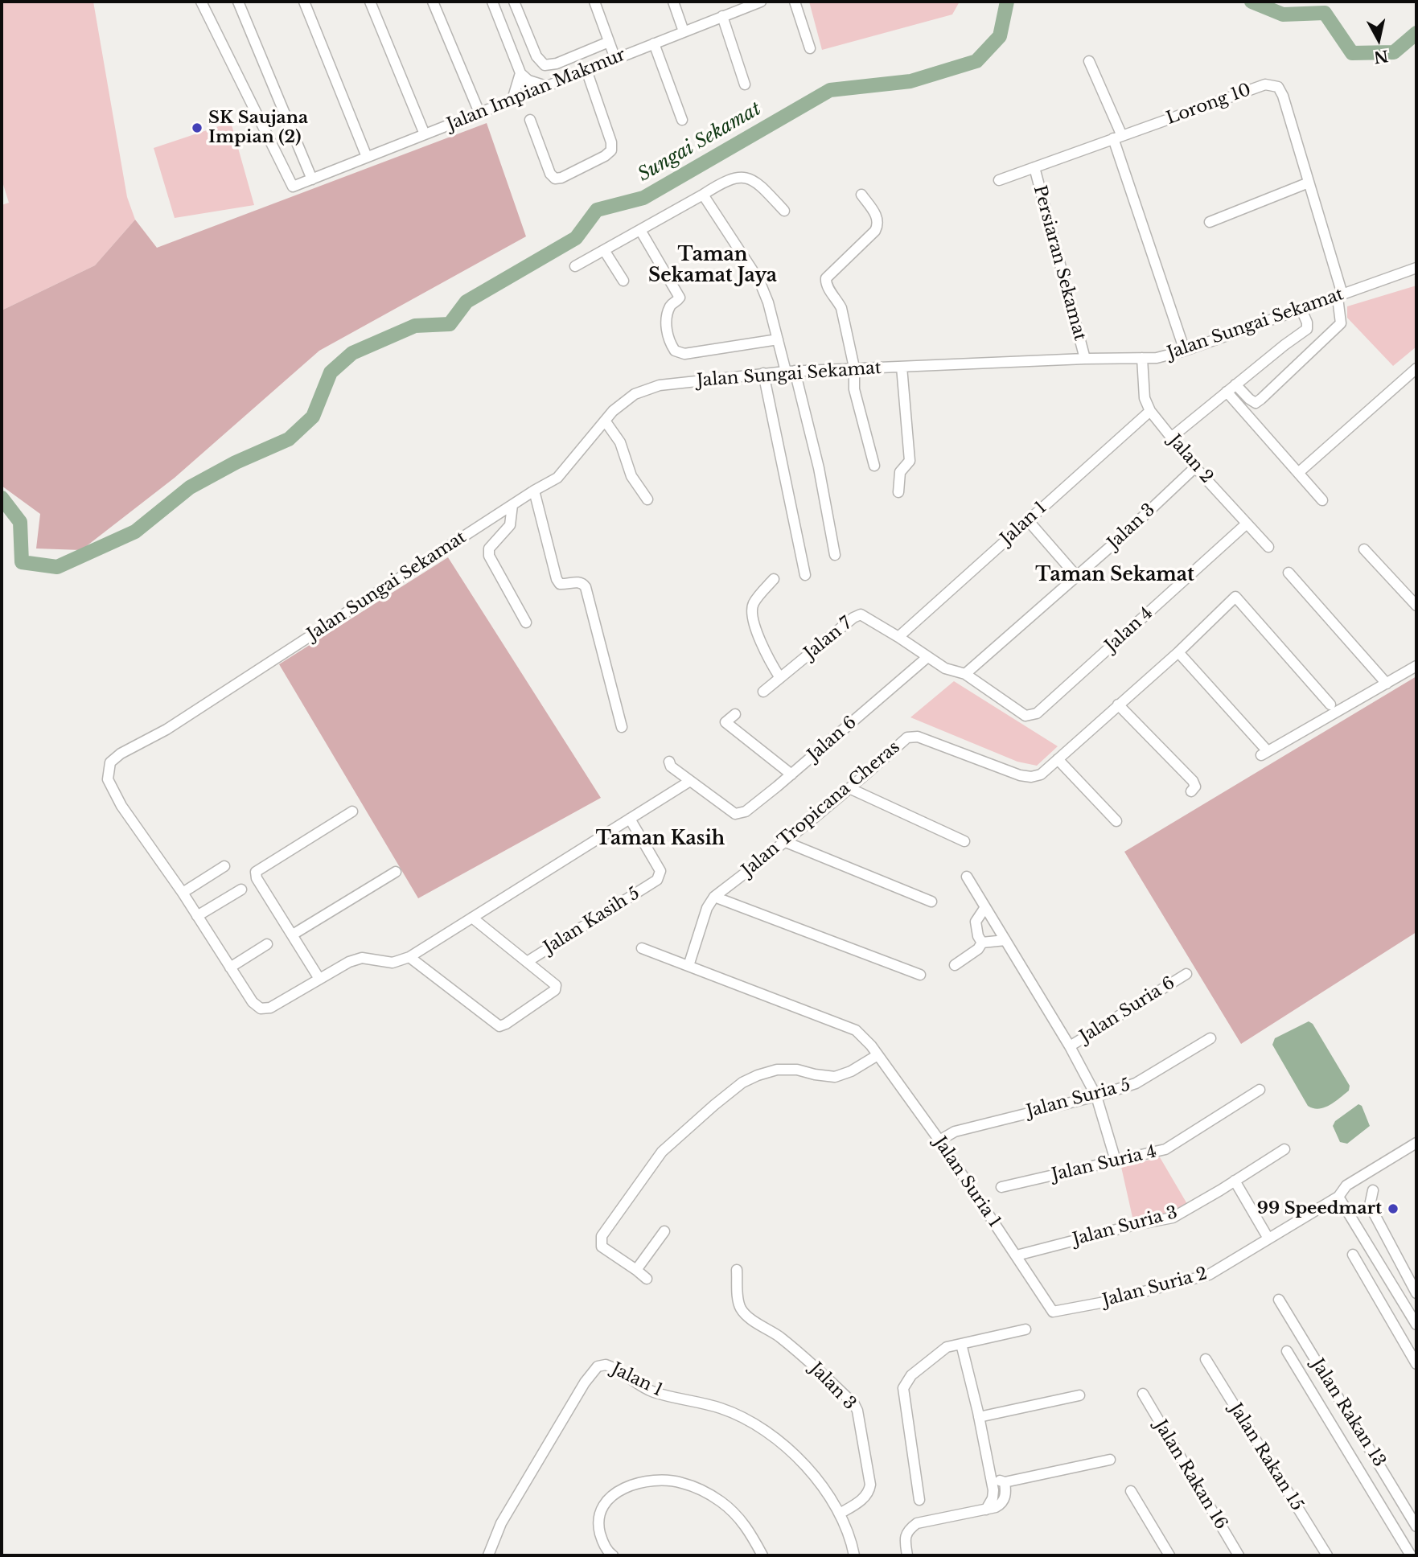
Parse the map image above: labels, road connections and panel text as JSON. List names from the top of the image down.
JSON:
{
  "streets": {
    "street": [
      "Jalan Impian Makmur",
      "Lorong 10",
      "Persiaran Sekamat",
      "Jalan Sungai Sekamat",
      "Jalan 2",
      "Jalan 1",
      "Jalan 3",
      "Jalan 4",
      "Jalan 7",
      "Jalan 6",
      "Jalan Tropicana Cheras",
      "Jalan Kasih 5",
      "Jalan Suria 6",
      "Jalan Suria 5",
      "Jalan Suria 4",
      "Jalan Suria 1",
      "Jalan Suria 3",
      "Jalan Suria 2",
      "Jalan Rakan 13",
      "Jalan Rakan 15",
      "Jalan Rakan 16"
    ]
  },
  "crossings": [
    ["Lorong 10", "Persiaran Sekamat"],
    ["Lorong 10", "Jalan Sungai Sekamat"],
    ["Persiaran Sekamat", "Jalan Sungai Sekamat"],
    ["Jalan Sungai Sekamat", "Jalan 2"],
    ["Jalan Sungai Sekamat", "Jalan 6"],
    ["Jalan Sungai Sekamat", "Jalan Kasih 5"],
    ["Jalan 2", "Jalan 1"],
    ["Jalan 2", "Jalan 3"],
    ["Jalan 2", "Jalan 4"],
    ["Jalan 1", "Jalan 3"],
    ["Jalan 1", "Jalan 7"],
    ["Jalan 3", "Jalan 4"],
    ["Jalan Tropicana Cheras", "Jalan Suria 1"],
    ["Jalan Suria 5", "Jalan Suria 1"],
    ["Jalan Suria 1", "Jalan Suria 3"],
    ["Jalan Suria 1", "Jalan Suria 2"]
  ],
  "districts": ["Taman Sekamat Jaya", "Taman Sekamat", "Taman Kasih"],
  "water": ["Sungai Sekamat"],
  "places": ["SK Saujana Impian (2)", "99 Speedmart"],
  "north": "bottom"
}
